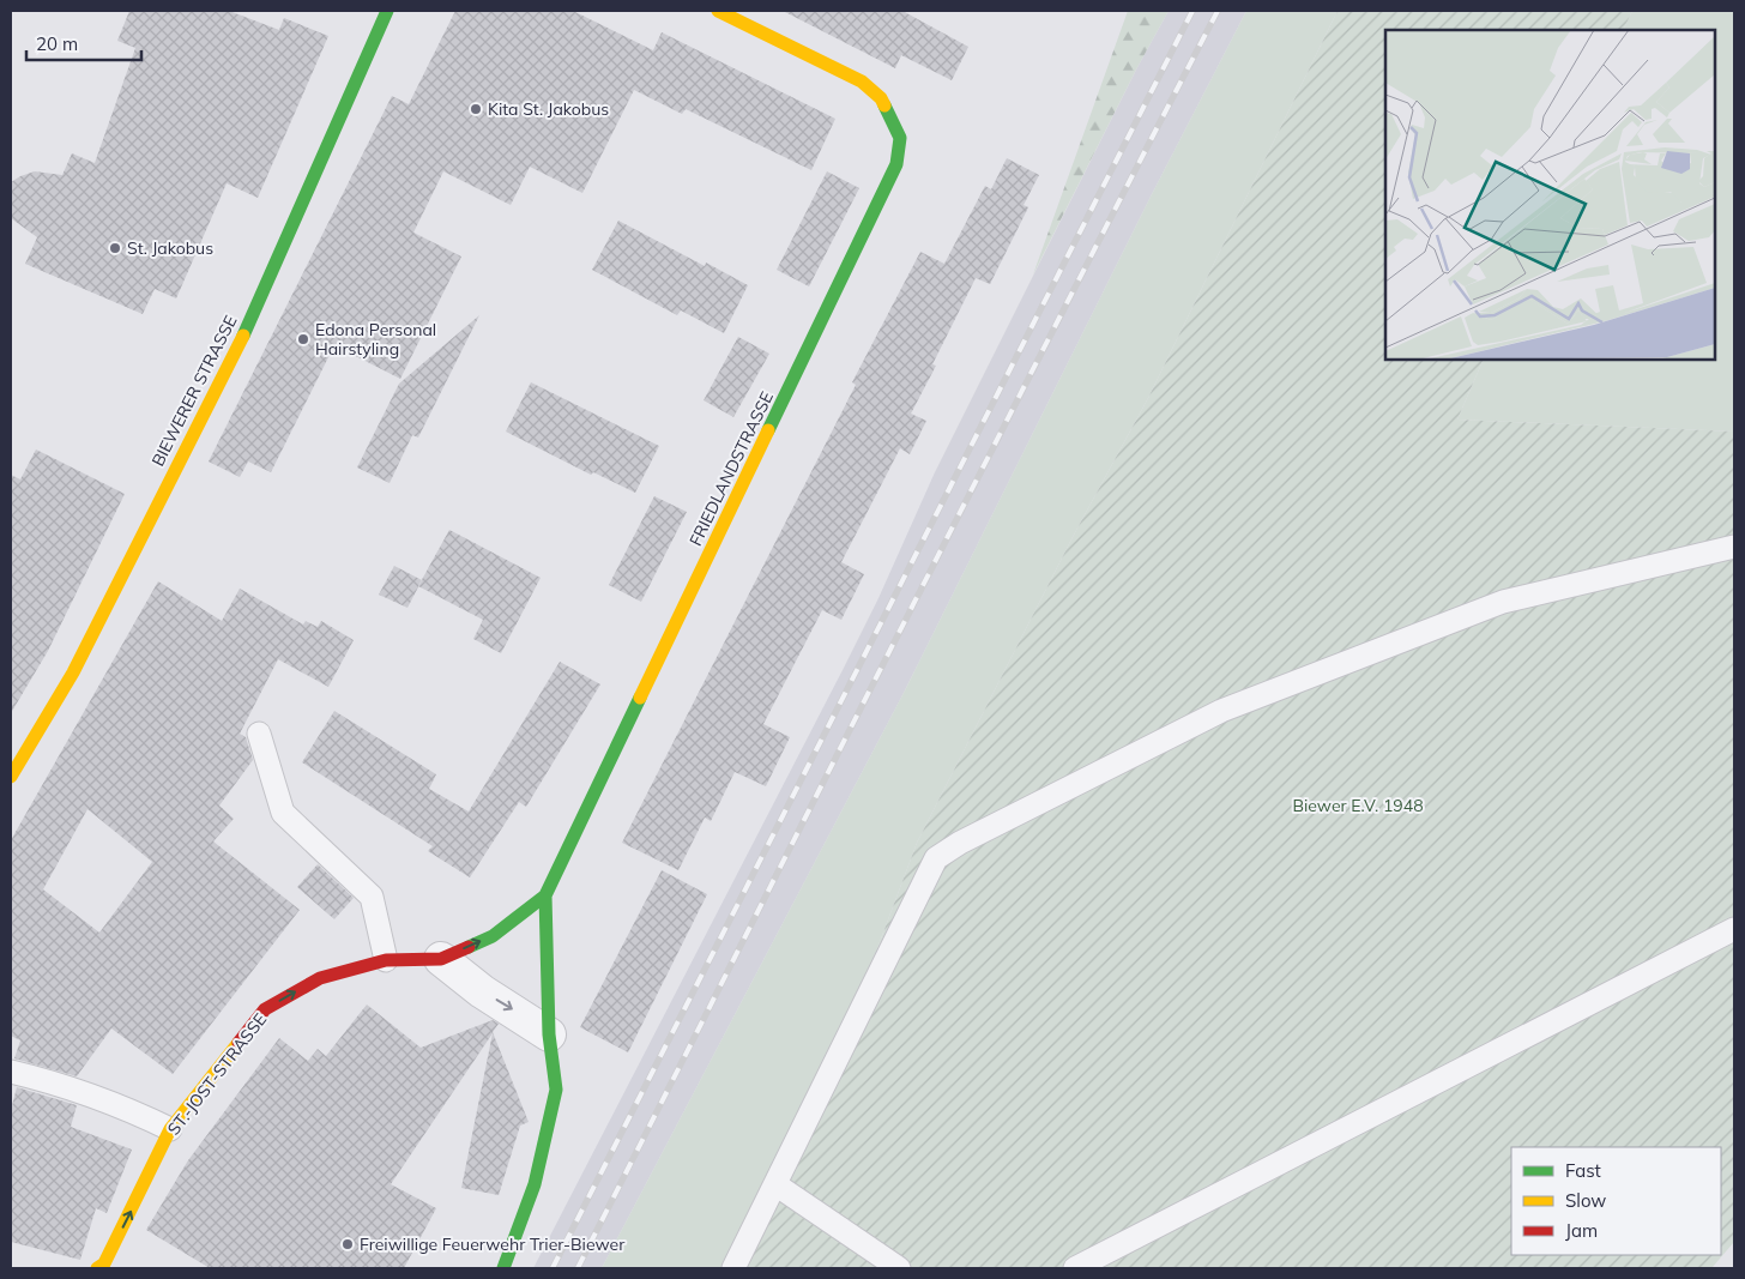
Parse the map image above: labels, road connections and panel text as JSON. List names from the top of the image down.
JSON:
{
  "streets": {
    "street": ["BIEWERER STRASSE", "FRIEDLANDSTRASSE", "ST.-JOST-STRASSE"]
  },
  "crossings": [
    ["FRIEDLANDSTRASSE", "ST.-JOST-STRASSE"]
  ],
  "one_way": ["ST.-JOST-STRASSE"],
  "parks": ["Biewer E.V. 1948"],
  "places": [
    "Kita St. Jakobus",
    "St. Jakobus",
    "Edona Personal Hairstyling",
    "Freiwillige Feuerwehr Trier-Biewer"
  ],
  "legend": ["Fast", "Slow", "Jam"],
  "scale_bar": "20 m"
}
